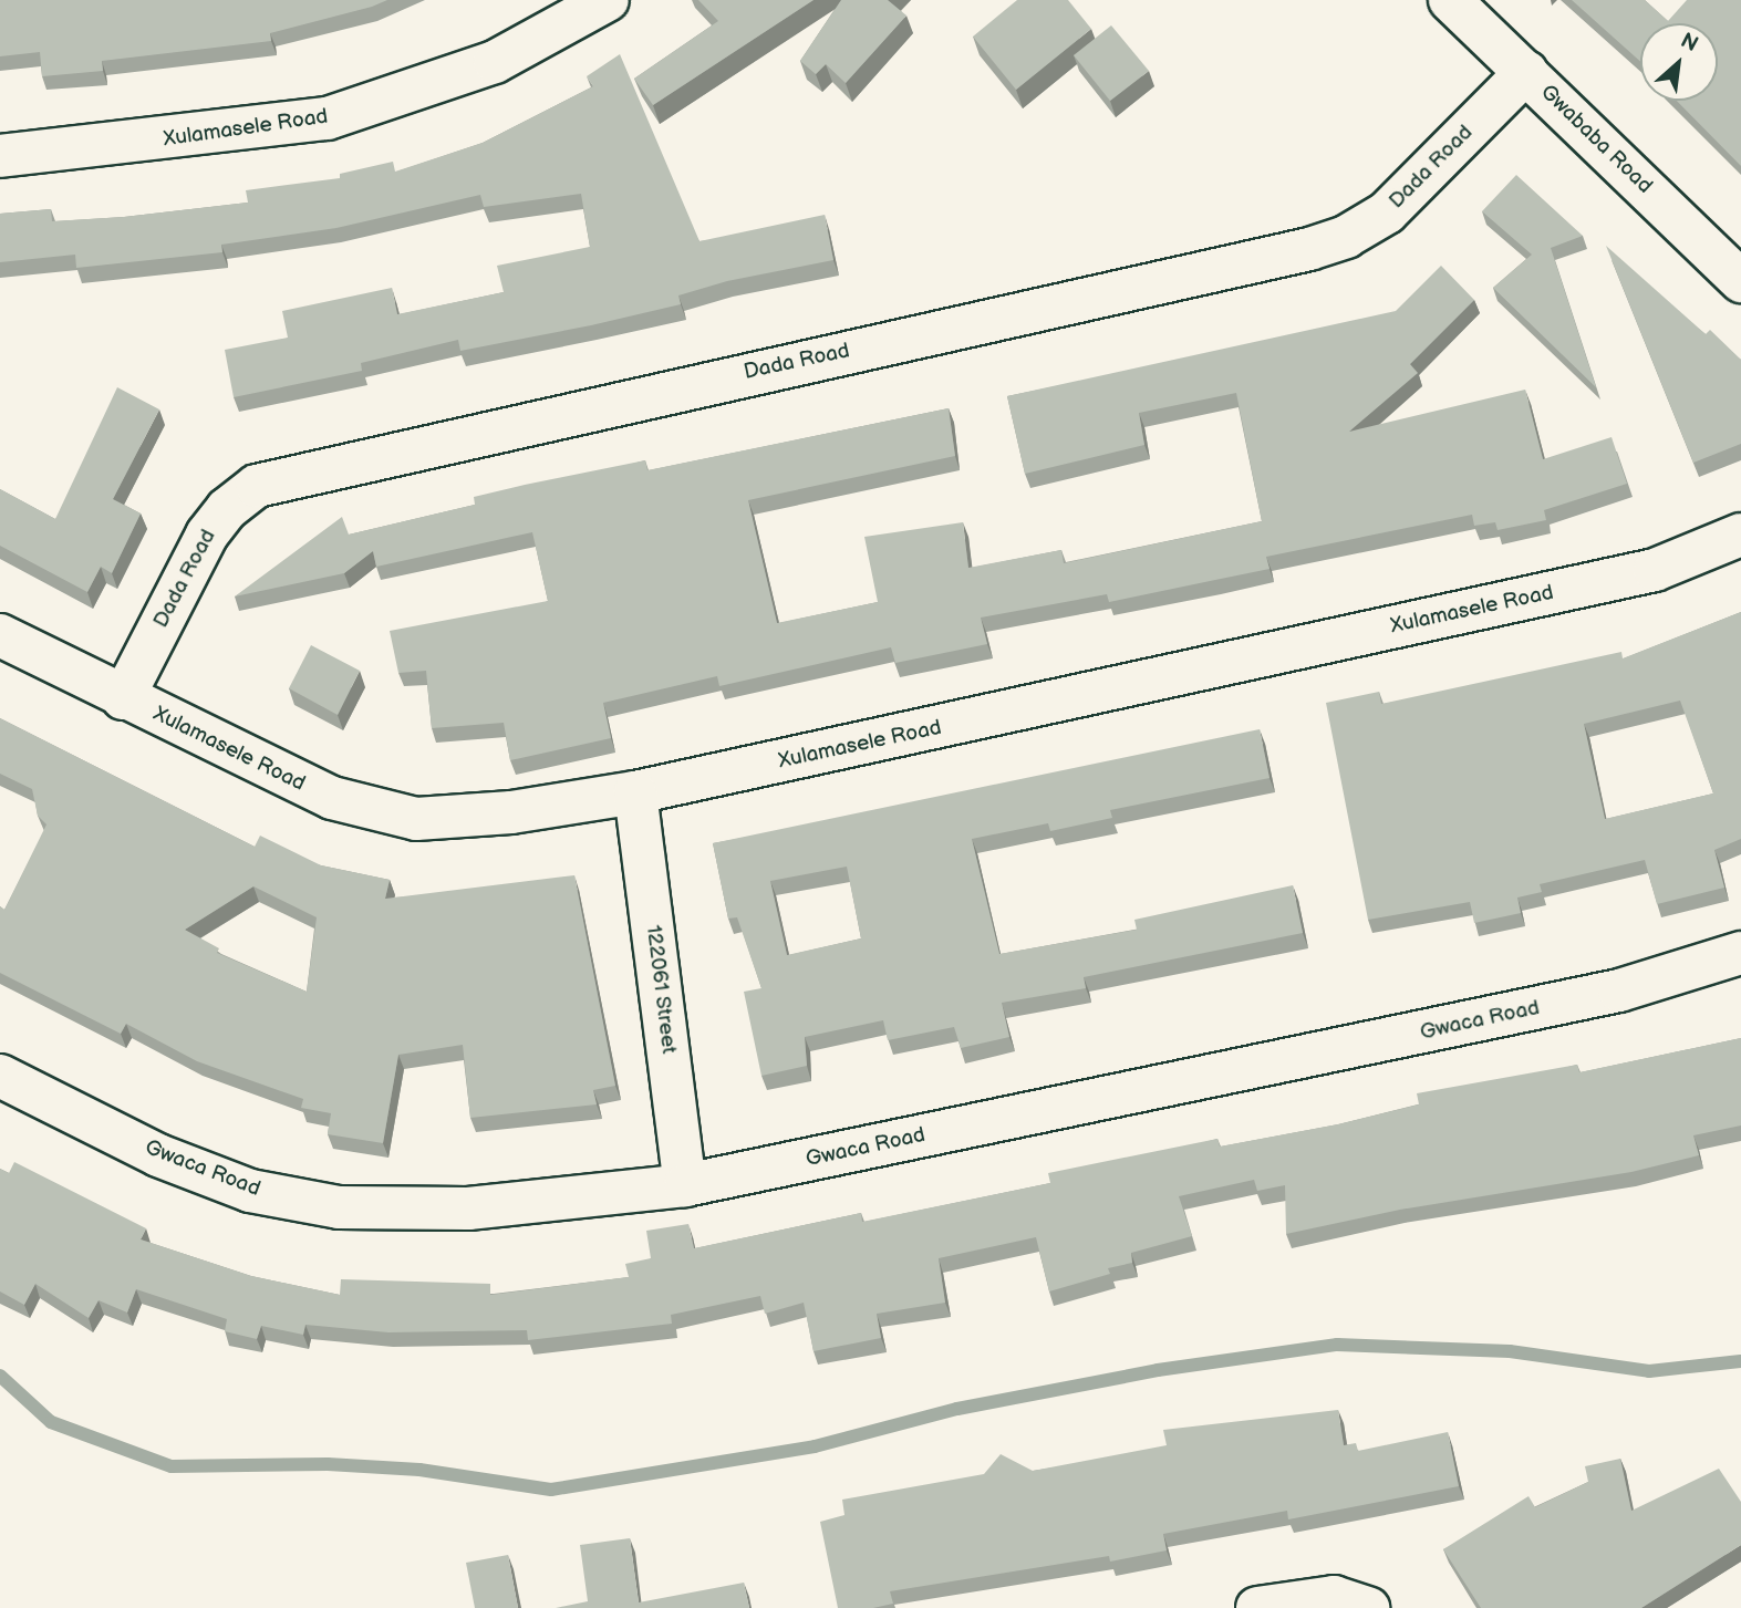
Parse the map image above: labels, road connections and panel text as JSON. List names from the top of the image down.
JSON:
{
  "streets": {
    "street": [
      "Xulamasele Road",
      "Gwababa Road",
      "Dada Road",
      "122061 Street",
      "Gwaca Road"
    ]
  },
  "crossings": [
    ["Xulamasele Road", "Dada Road"],
    ["Xulamasele Road", "122061 Street"],
    ["Gwababa Road", "Dada Road"],
    ["122061 Street", "Gwaca Road"]
  ],
  "north": "top right"
}
